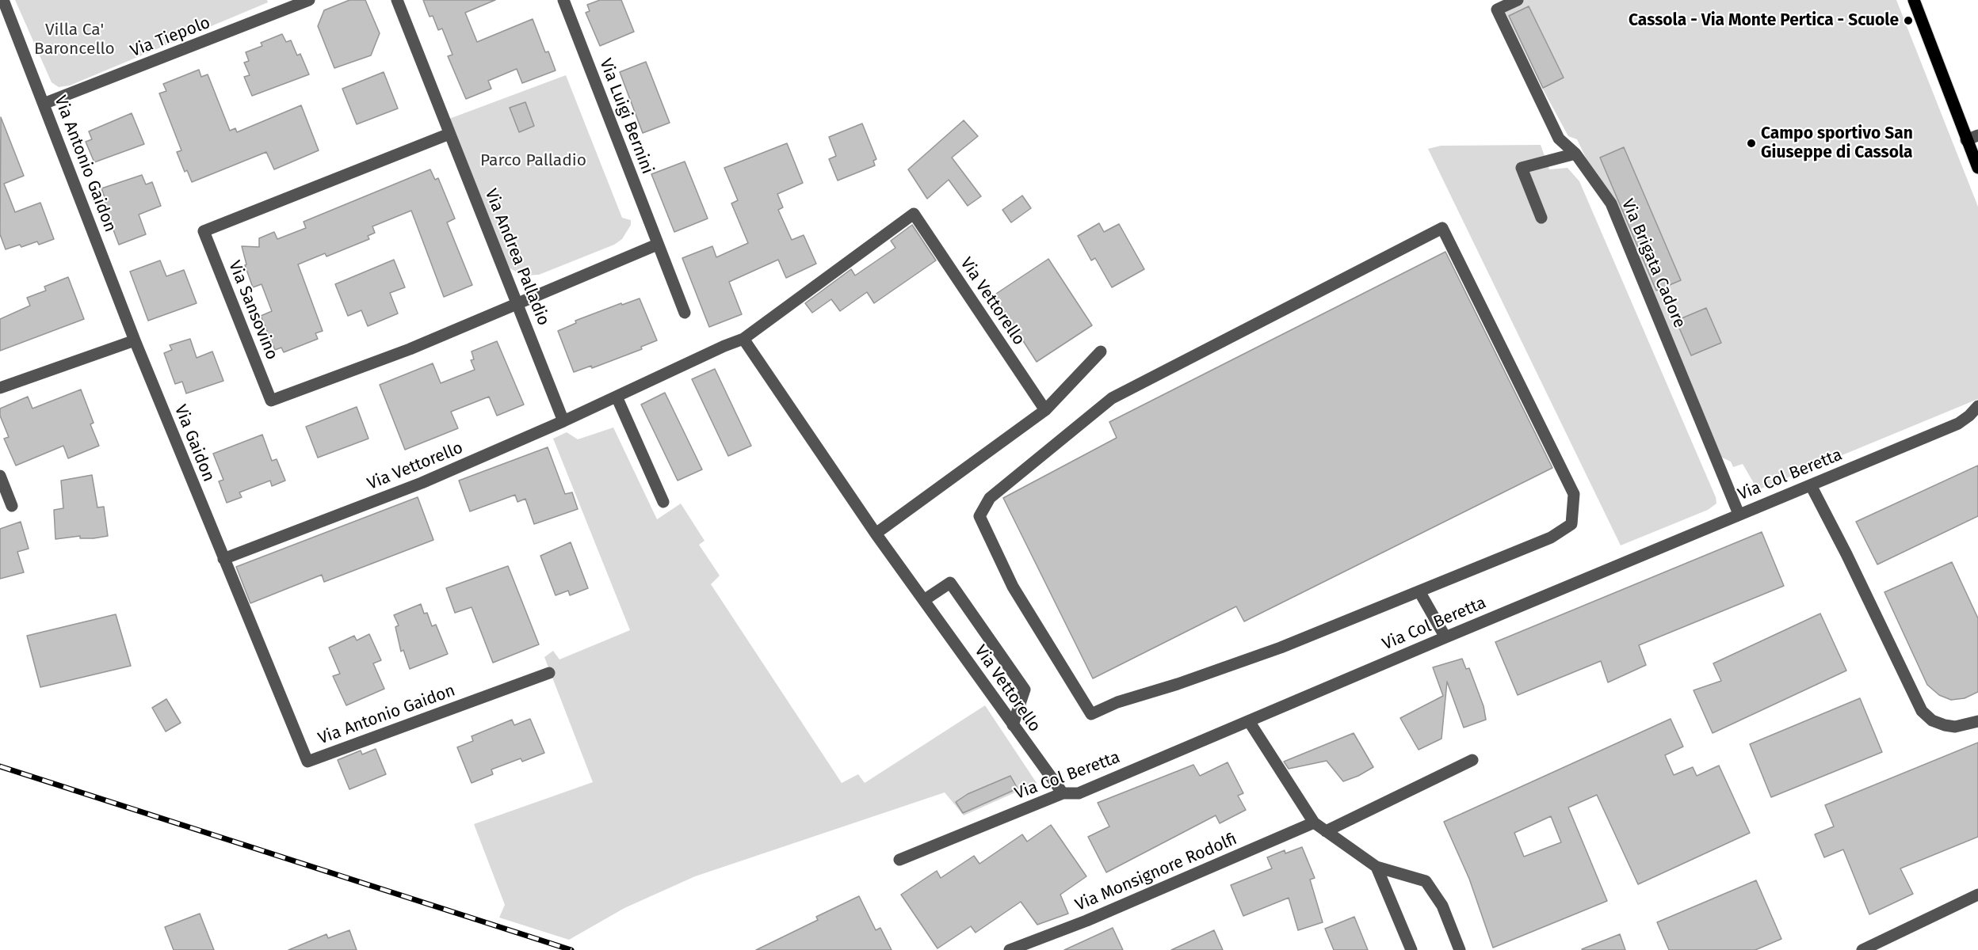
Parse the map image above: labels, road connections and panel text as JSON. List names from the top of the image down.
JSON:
{
  "streets": {
    "street": [
      "Via Tiepolo",
      "Via Luigi Bernini",
      "Via Antonio Gaidon",
      "Via Andrea Palladio",
      "Via Brigata Cadore",
      "Via Vettorello",
      "Via Sansovino",
      "Via Gaidon",
      "Via Col Beretta",
      "Via Monsignore Rodolfi"
    ]
  },
  "crossings": [
    ["Via Tiepolo", "Via Antonio Gaidon"],
    ["Via Antonio Gaidon", "Via Vettorello"],
    ["Via Antonio Gaidon", "Via Gaidon"],
    ["Via Andrea Palladio", "Via Vettorello"],
    ["Via Andrea Palladio", "Via Sansovino"],
    ["Via Brigata Cadore", "Via Col Beretta"],
    ["Via Vettorello", "Via Gaidon"],
    ["Via Vettorello", "Via Col Beretta"]
  ],
  "parks": ["Villa Ca' Baroncello", "Parco Palladio"],
  "places": ["Cassola - Via Monte Pertica - Scuole", "Campo sportivo San Giuseppe di Cassola"]
}
